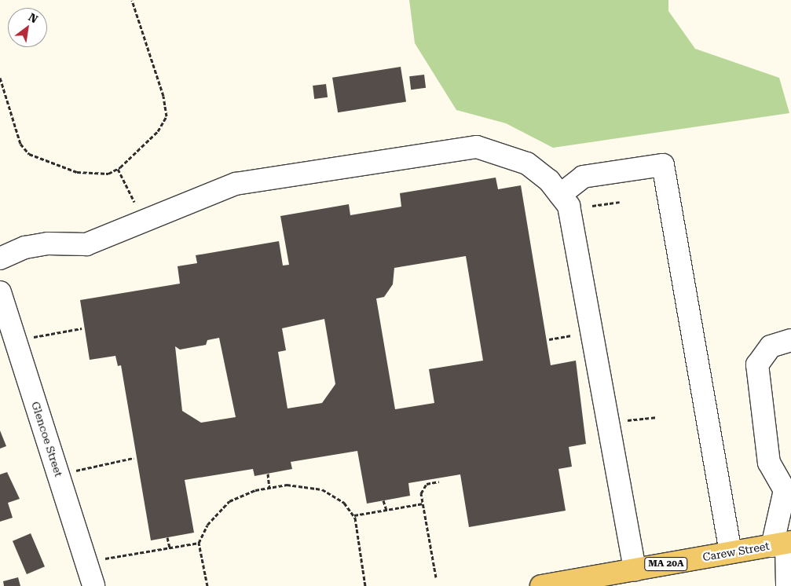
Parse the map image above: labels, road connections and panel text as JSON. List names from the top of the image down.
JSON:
{
  "streets": {
    "main road": ["Carew Street", "MA 20A"],
    "street": ["Glencoe Street"]
  },
  "north": "top right"
}
